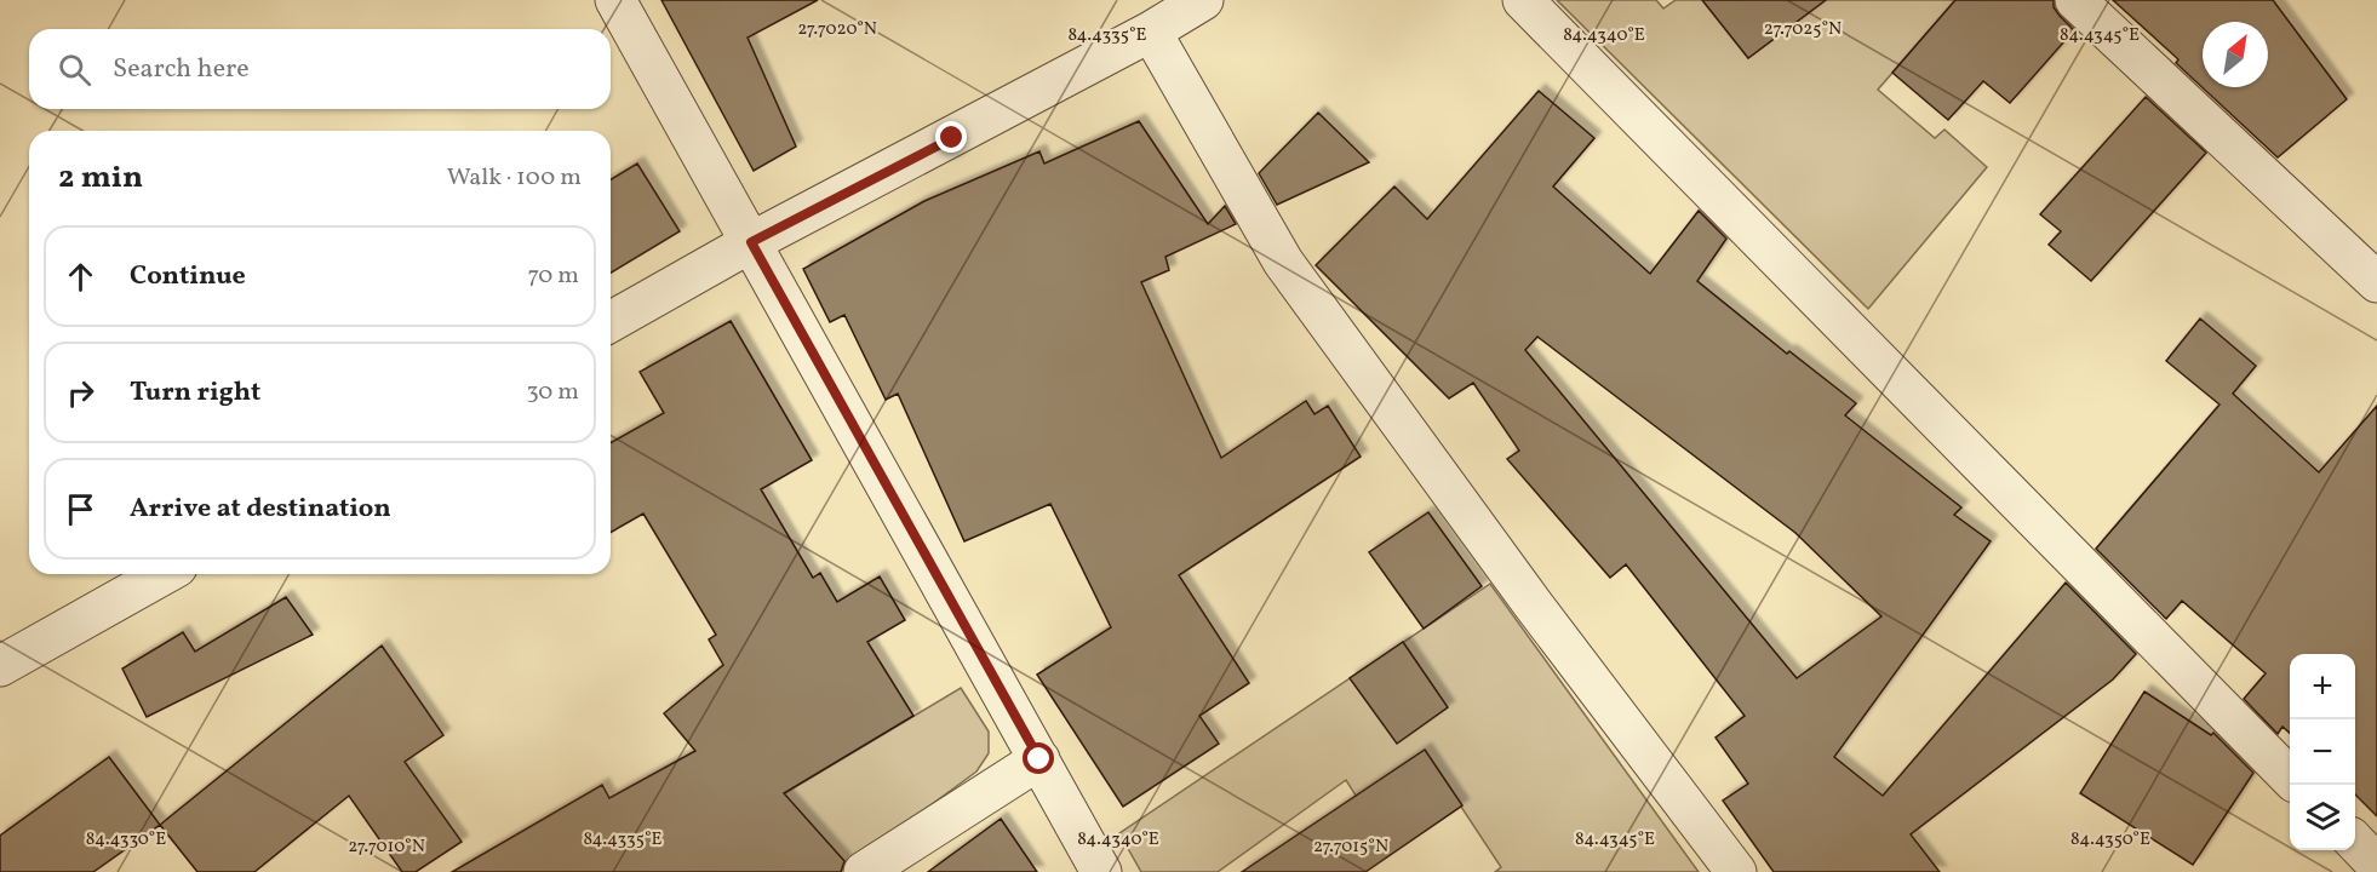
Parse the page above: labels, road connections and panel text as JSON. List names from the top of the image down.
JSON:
{
  "north": "top right",
  "page": {
    "search": "Search here",
    "heading": ["2 min", "Walk · 100 m"],
    "list": [
      ["Continue", "70 m"],
      ["Turn right", "30 m"],
      "Arrive at destination"
    ],
    "map_buttons": ["+", "−"]
  },
  "coordinates": [
    "27.7020°N",
    "27.7025°N",
    "84.4335°E",
    "84.4340°E",
    "84.4345°E",
    "84.4330°E",
    "84.4350°E",
    "27.7010°N",
    "27.7015°N"
  ]
}
